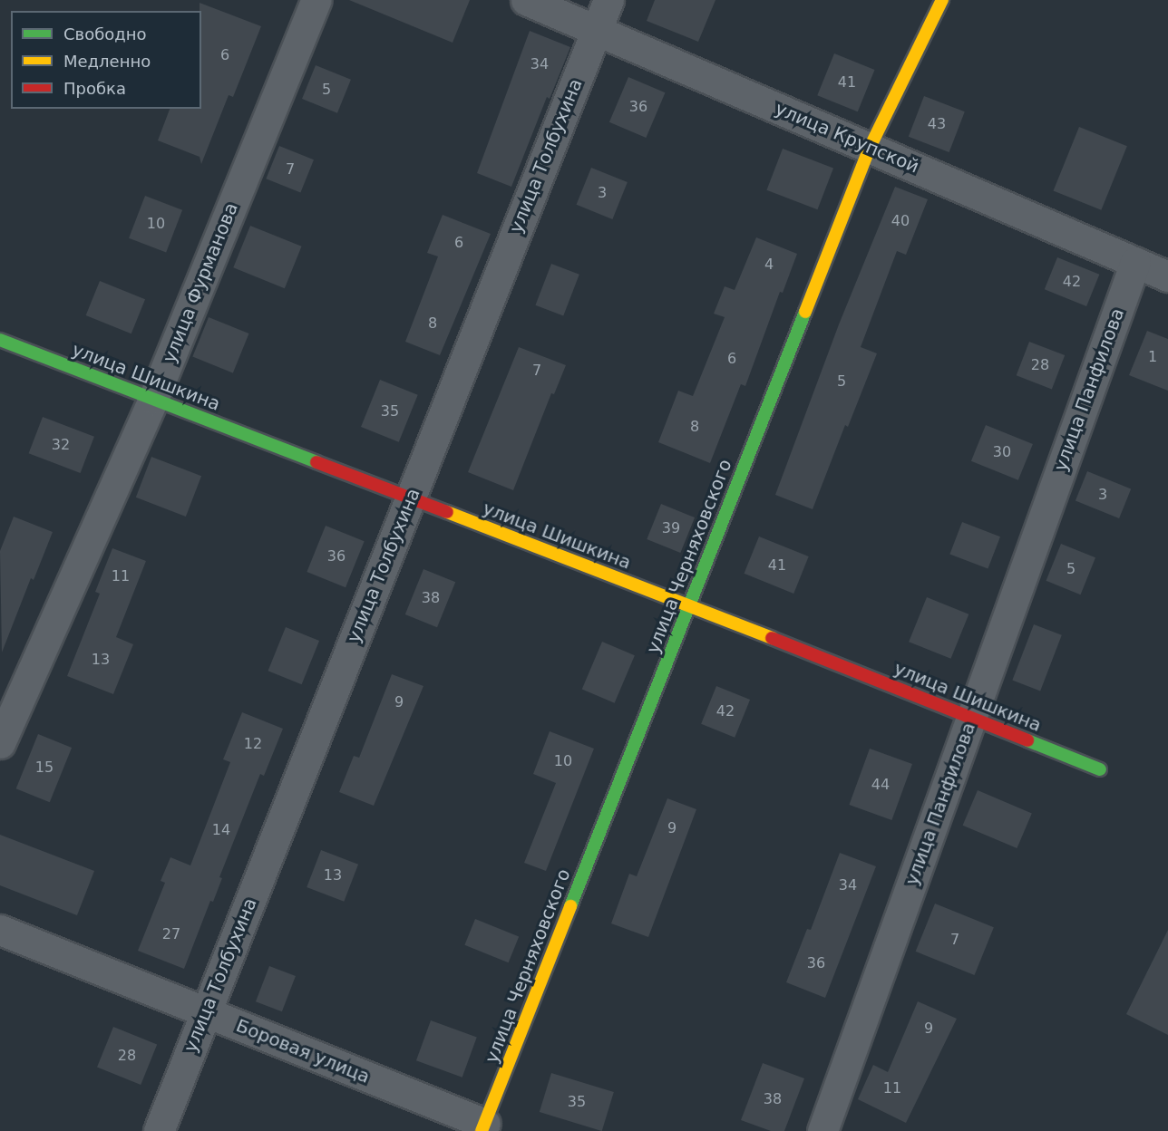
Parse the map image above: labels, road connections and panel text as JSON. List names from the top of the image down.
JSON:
{
  "streets": {
    "street": [
      "улица Крупской",
      "улица Толбухина",
      "улица Фурманова",
      "улица Шишкина",
      "улица Панфилова",
      "улица Черняховского",
      "Боровая улица"
    ]
  },
  "crossings": [
    ["улица Крупской", "улица Толбухина"],
    ["улица Крупской", "улица Панфилова"],
    ["улица Крупской", "улица Черняховского"],
    ["улица Толбухина", "улица Шишкина"],
    ["улица Толбухина", "Боровая улица"],
    ["улица Фурманова", "улица Шишкина"],
    ["улица Шишкина", "улица Панфилова"],
    ["улица Шишкина", "улица Черняховского"],
    ["улица Черняховского", "Боровая улица"]
  ],
  "house_numbers": [
    "6",
    "34",
    "41",
    "5",
    "36",
    "43",
    "7",
    "3",
    "40",
    "10",
    "6",
    "4",
    "42",
    "8",
    "1",
    "6",
    "28",
    "7",
    "5",
    "35",
    "8",
    "32",
    "30",
    "3",
    "39",
    "36",
    "41",
    "5",
    "11",
    "38",
    "13",
    "9",
    "42",
    "12",
    "10",
    "15",
    "44",
    "9",
    "14",
    "13",
    "34",
    "27",
    "7",
    "36",
    "9",
    "28",
    "11",
    "38",
    "35"
  ],
  "legend": ["Свободно", "Медленно", "Пробка"]
}
